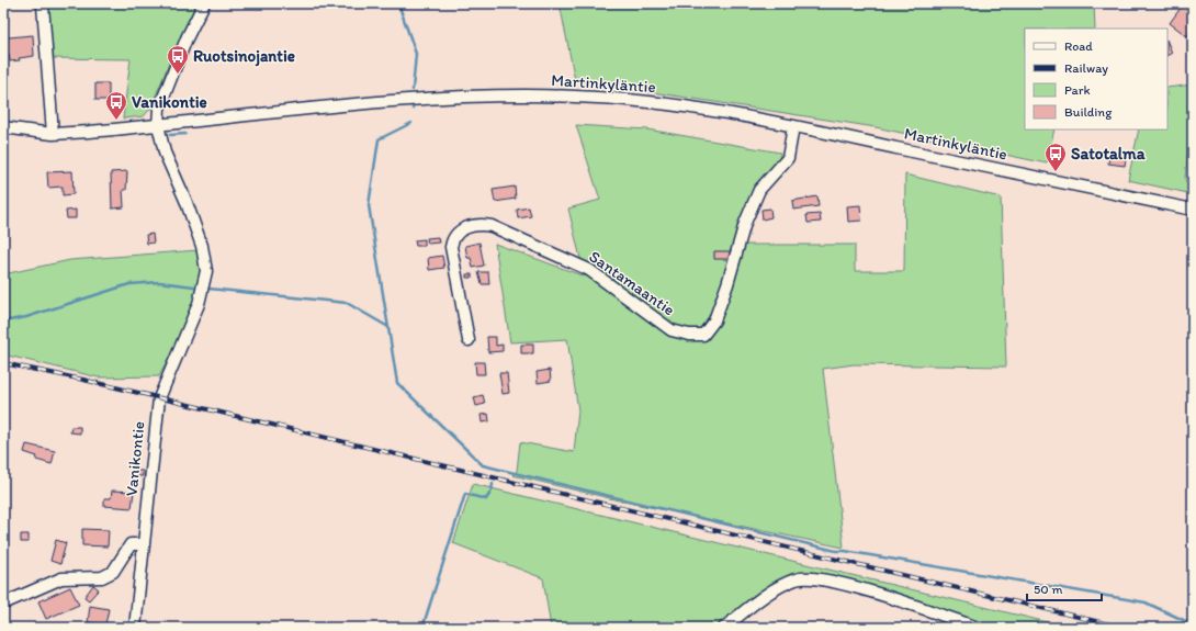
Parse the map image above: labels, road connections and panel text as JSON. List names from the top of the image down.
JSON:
{
  "streets": {
    "street": ["Martinkyläntie", "Santamaantie", "Vanikontie"]
  },
  "crossings": [
    ["Martinkyläntie", "Santamaantie"],
    ["Martinkyläntie", "Vanikontie"]
  ],
  "places": {
    "bus stop": ["Ruotsinojantie", "Vanikontie", "Satotalma"]
  },
  "legend": [
    "Road",
    "Railway",
    "Park",
    "Building"
  ],
  "scale_bar": "50 m"
}
